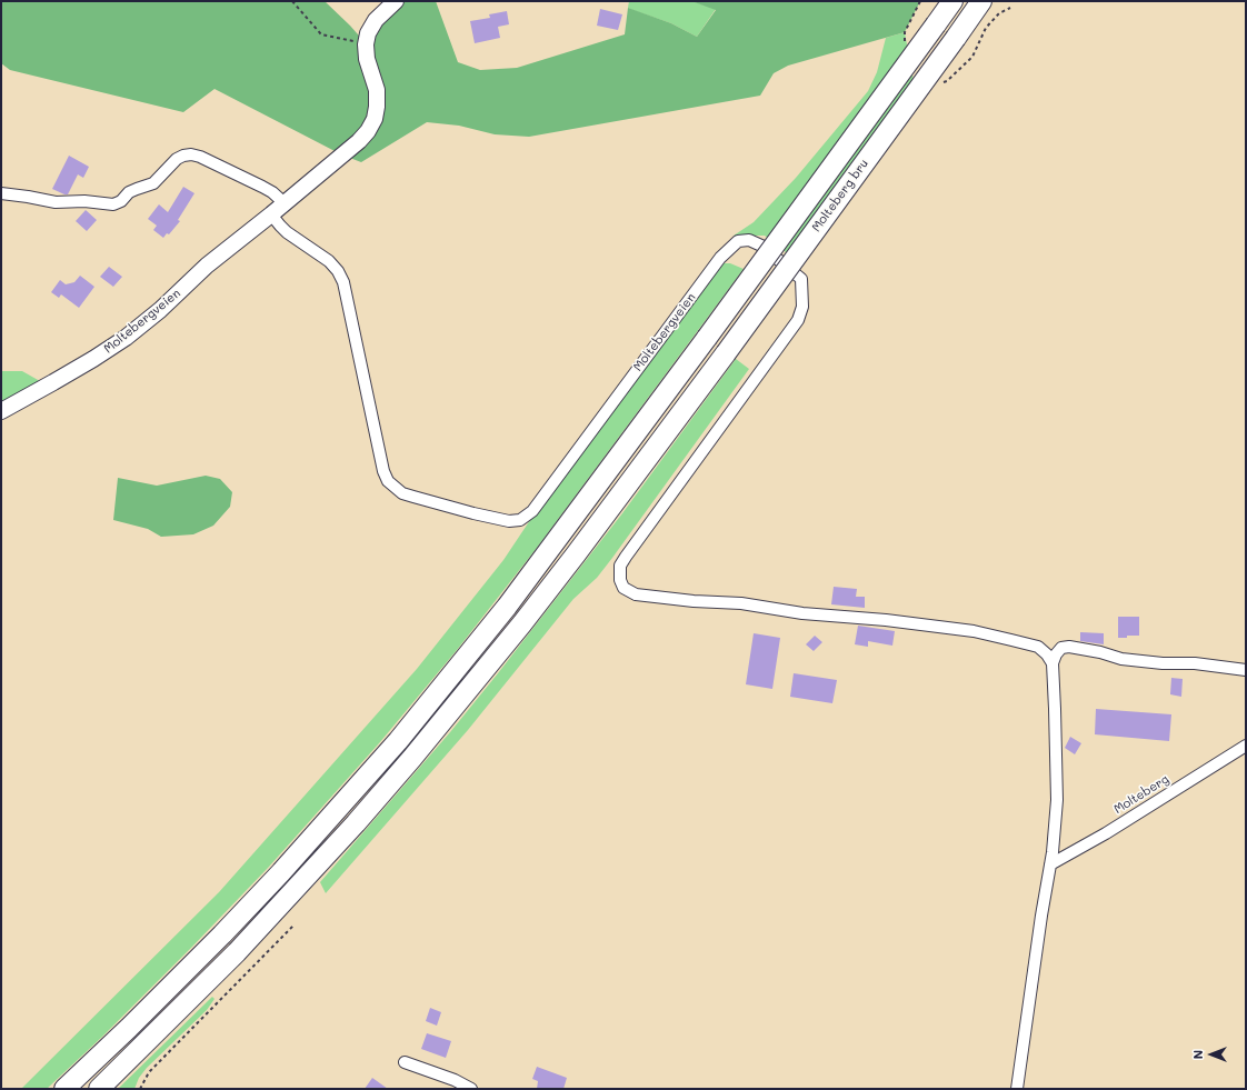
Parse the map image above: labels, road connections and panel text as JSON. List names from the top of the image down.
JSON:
{
  "streets": {
    "highway": ["Molteberg bru"],
    "main road": ["Moltebergveien"],
    "street": ["Molteberg"]
  },
  "north": "left"
}
